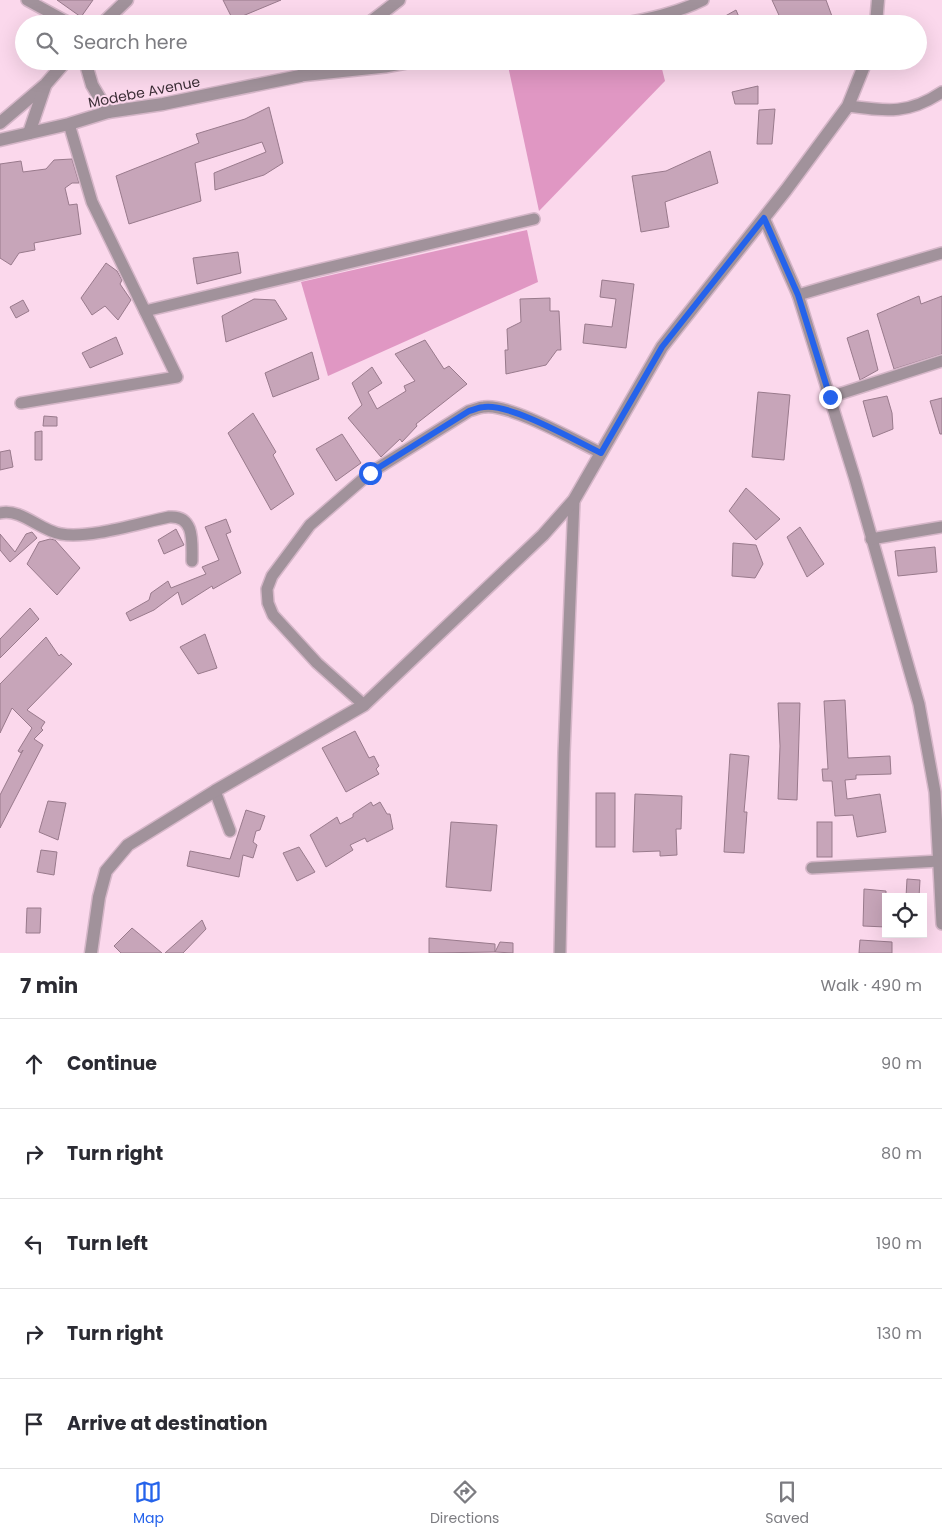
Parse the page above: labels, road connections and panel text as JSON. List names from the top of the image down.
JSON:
{
  "streets": {
    "street": ["Modebe Avenue"]
  },
  "page": {
    "search": "Search here",
    "heading": ["7 min", "Walk · 490 m"],
    "list": [
      ["Continue", "90 m"],
      ["Turn right", "80 m"],
      ["Turn left", "190 m"],
      ["Turn right", "130 m"],
      "Arrive at destination"
    ],
    "nav": ["Map", "Directions", "Saved"]
  }
}
